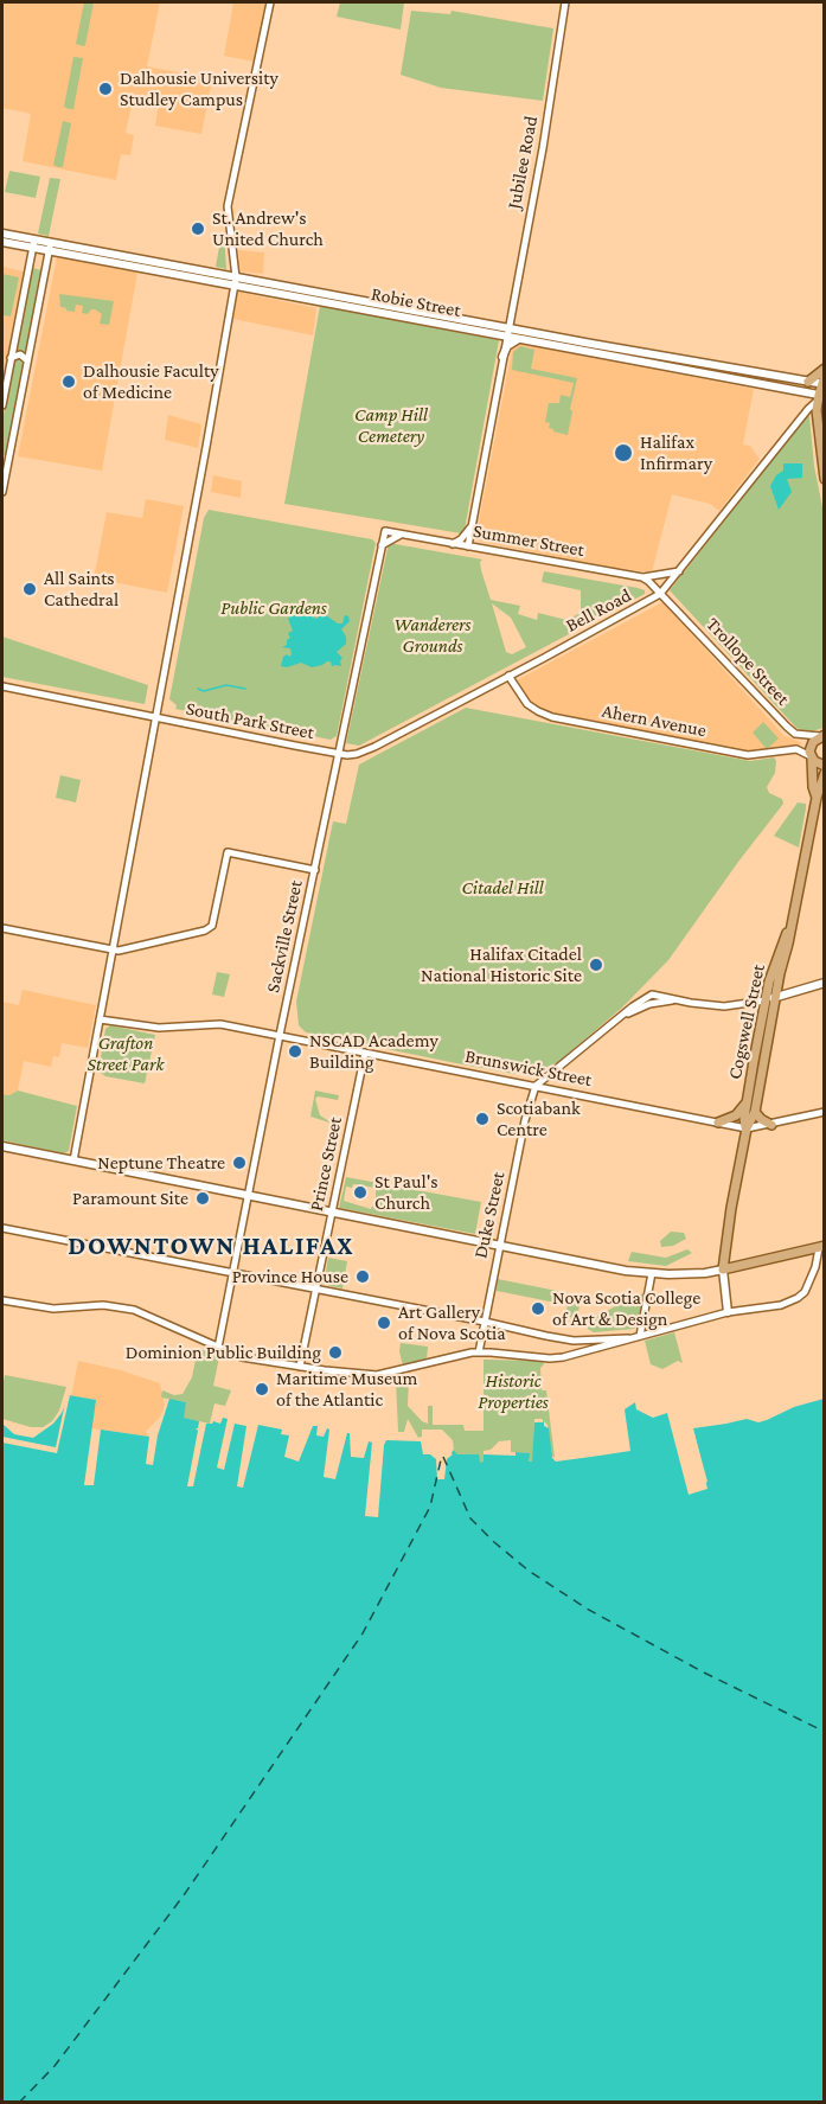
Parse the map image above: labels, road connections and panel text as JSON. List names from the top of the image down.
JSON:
{
  "streets": {
    "main road": ["Robie Street", "Cogswell Street"],
    "street": [
      "Jubilee Road",
      "Summer Street",
      "Bell Road",
      "Trollope Street",
      "South Park Street",
      "Ahern Avenue",
      "Sackville Street",
      "Brunswick Street",
      "Prince Street",
      "Duke Street"
    ]
  },
  "crossings": [
    ["Jubilee Road", "Robie Street"],
    ["Jubilee Road", "Summer Street"],
    ["Robie Street", "Bell Road"],
    ["Summer Street", "Sackville Street"],
    ["Bell Road", "Trollope Street"],
    ["Bell Road", "South Park Street"],
    ["Bell Road", "Ahern Avenue"],
    ["Bell Road", "Sackville Street"],
    ["South Park Street", "Sackville Street"],
    ["Ahern Avenue", "Cogswell Street"],
    ["Sackville Street", "Brunswick Street"],
    ["Cogswell Street", "Brunswick Street"],
    ["Brunswick Street", "Prince Street"],
    ["Brunswick Street", "Duke Street"]
  ],
  "districts": ["DOWNTOWN HALIFAX"],
  "parks": [
    "Camp Hill Cemetery",
    "Public Gardens",
    "Wanderers Grounds",
    "Citadel Hill",
    "Grafton Street Park",
    "Historic Properties"
  ],
  "places": [
    "Dalhousie University Studley Campus",
    "St. Andrew's United Church",
    "Dalhousie Faculty of Medicine",
    "Halifax Infirmary",
    "All Saints Cathedral",
    "Halifax Citadel National Historic Site",
    "NSCAD Academy Building",
    "Scotiabank Centre",
    "Neptune Theatre",
    "St Paul's Church",
    "Paramount Site",
    "Province House",
    "Nova Scotia College of Art & Design",
    "Art Gallery of Nova Scotia",
    "Dominion Public Building",
    "Maritime Museum of the Atlantic"
  ]
}
